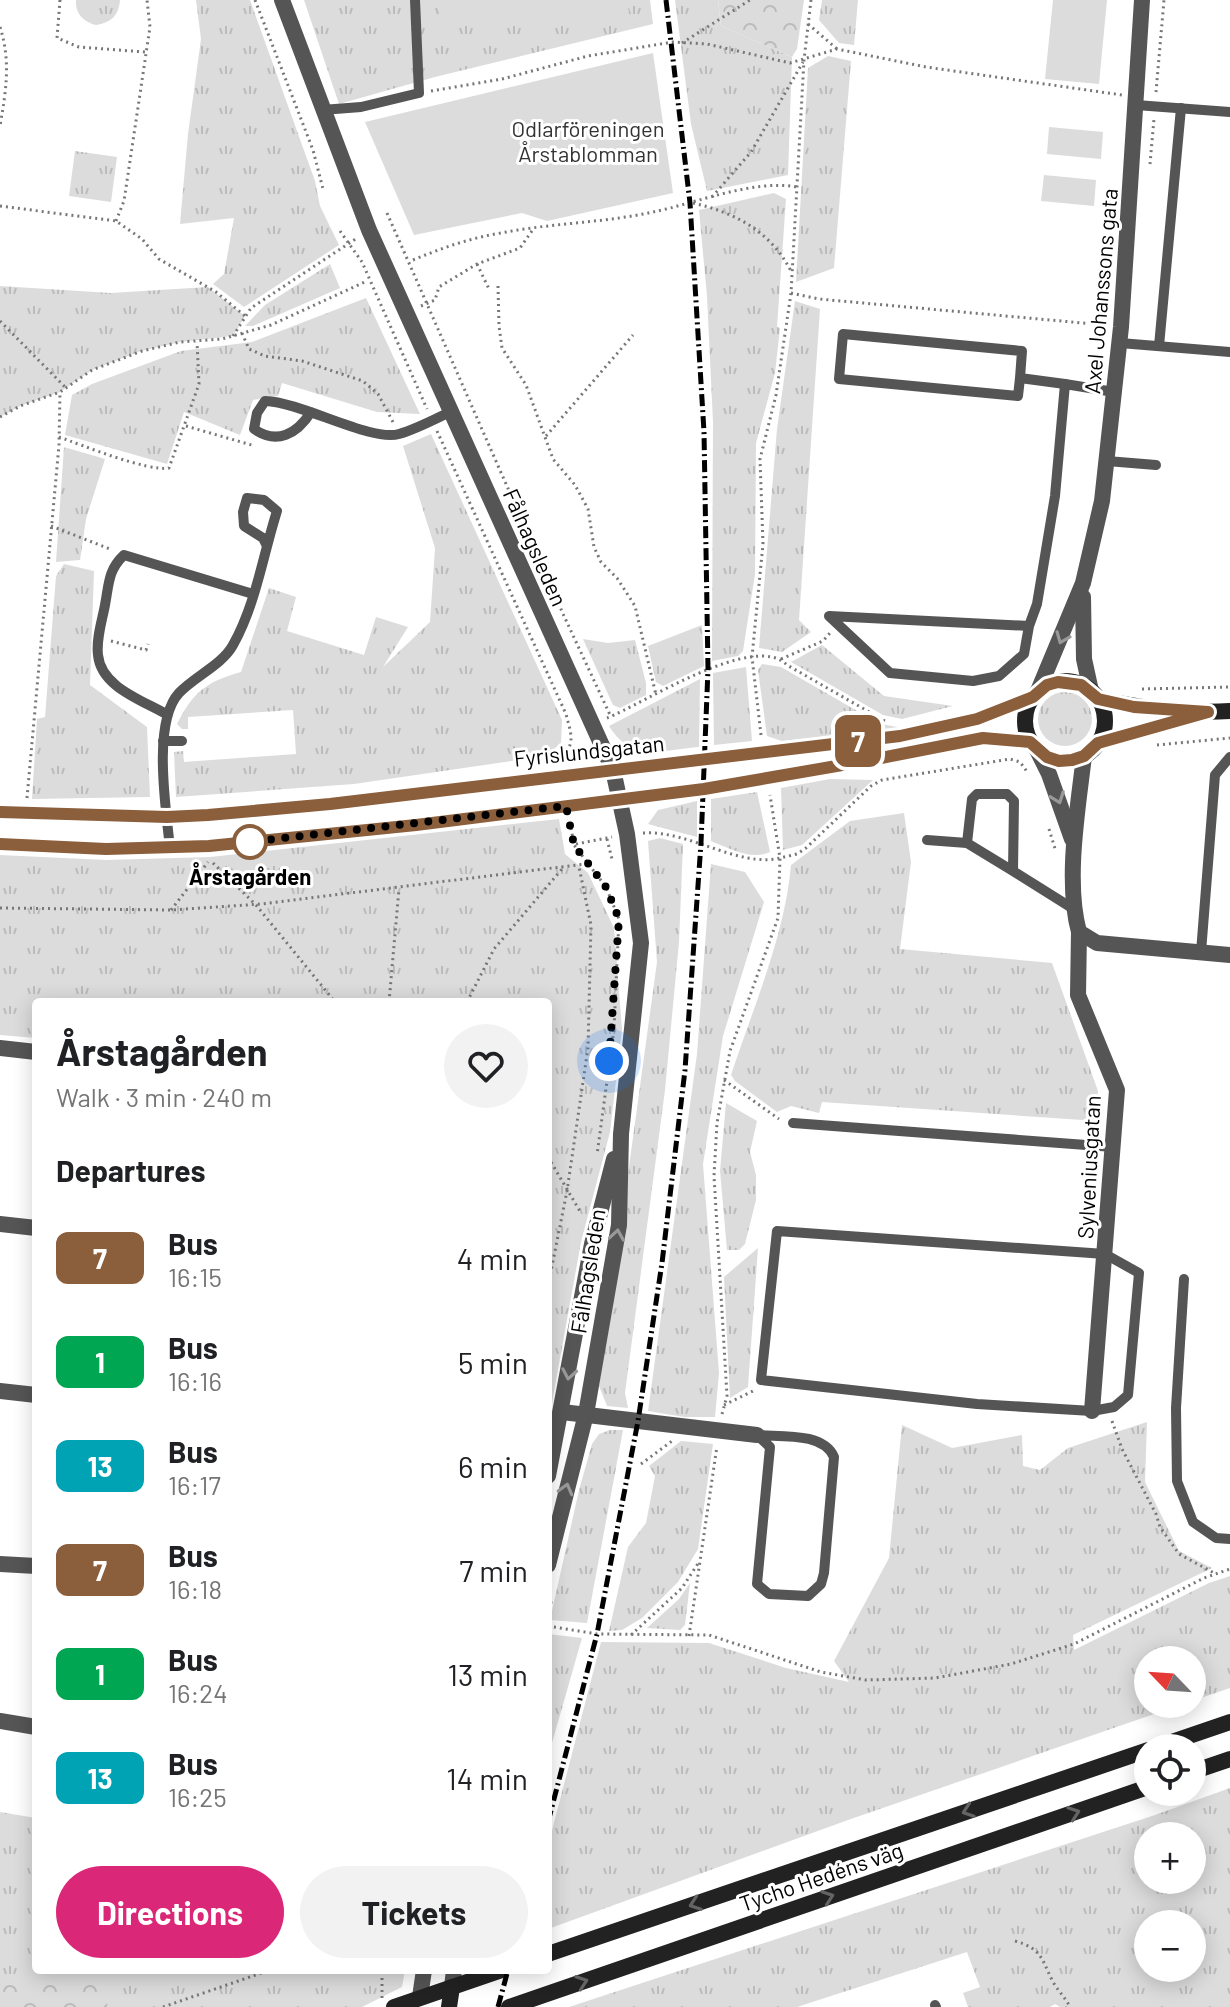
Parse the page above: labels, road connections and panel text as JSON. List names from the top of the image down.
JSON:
{
  "streets": {
    "main road": ["Fyrislundsgatan", "Tycho Hedéns väg"],
    "street": ["Axel Johanssons gata", "Fålhagsleden", "Sylveniusgatan"]
  },
  "crossings": [
    ["Axel Johanssons gata", "Fyrislundsgatan"],
    ["Axel Johanssons gata", "Sylveniusgatan"],
    ["Fålhagsleden", "Fyrislundsgatan"],
    ["Fyrislundsgatan", "Sylveniusgatan"]
  ],
  "parks": ["Odlarföreningen Årstablomman"],
  "places": ["Årstagården"],
  "lines": ["bus line 7"],
  "north": "top left",
  "page": {
    "on_map": "7",
    "heading": [
      ["Årstagården", "Walk · 3 min · 240 m"],
      "Departures"
    ],
    "list": [
      {
        "mark": "7",
        "name": "Bus",
        "note": "16:15",
        "value": "4 min"
      },
      {
        "mark": "1",
        "name": "Bus",
        "note": "16:16",
        "value": "5 min"
      },
      {
        "mark": "13",
        "name": "Bus",
        "note": "16:17",
        "value": "6 min"
      },
      {
        "mark": "7",
        "name": "Bus",
        "note": "16:18",
        "value": "7 min"
      },
      {
        "mark": "1",
        "name": "Bus",
        "note": "16:24",
        "value": "13 min"
      },
      {
        "mark": "13",
        "name": "Bus",
        "note": "16:25",
        "value": "14 min"
      }
    ],
    "map_buttons": ["+", "−"],
    "buttons": ["Directions", "Tickets"]
  }
}
